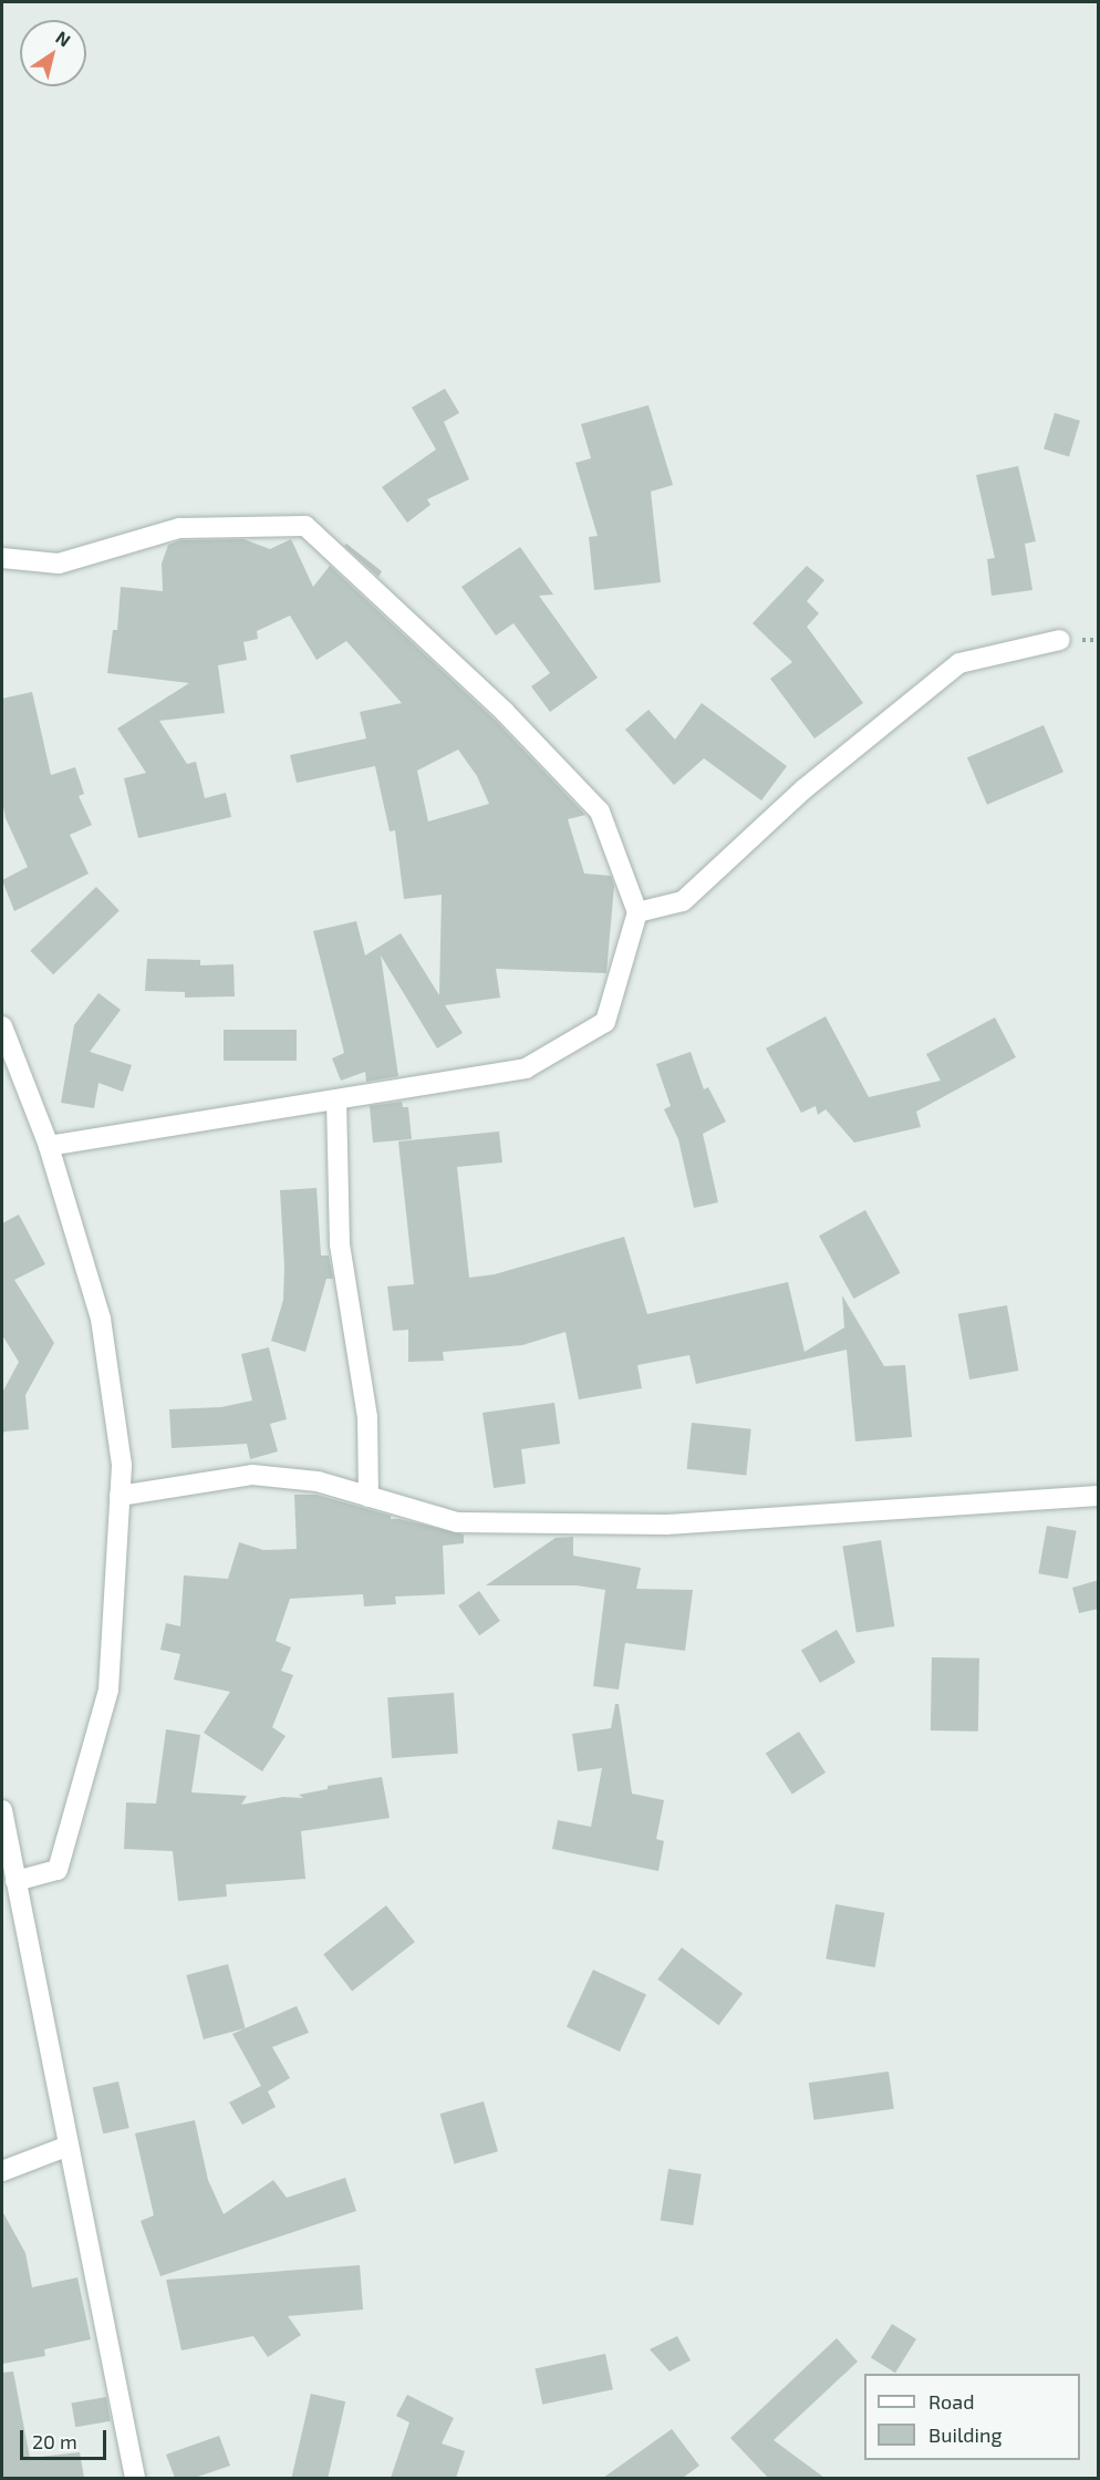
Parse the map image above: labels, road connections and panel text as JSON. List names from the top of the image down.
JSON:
{
  "legend": ["Road", "Building"],
  "scale_bar": "20 m",
  "north": "top right"
}
